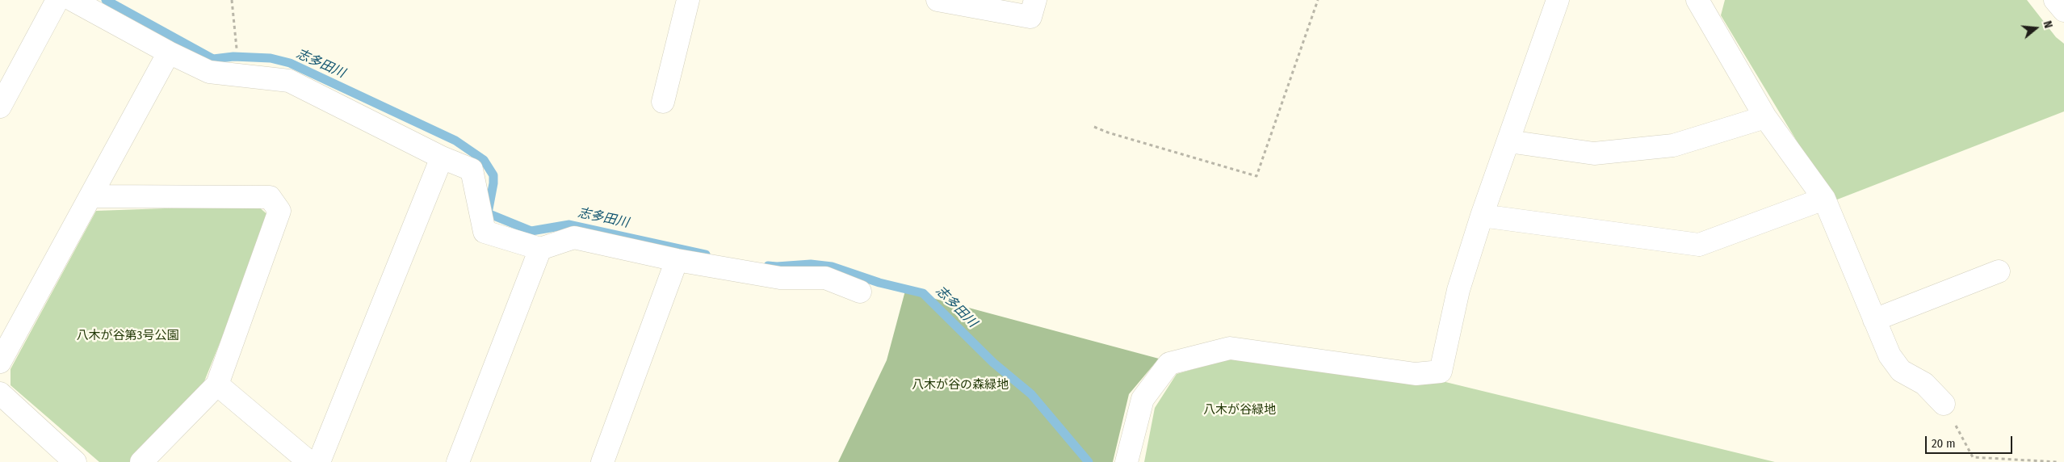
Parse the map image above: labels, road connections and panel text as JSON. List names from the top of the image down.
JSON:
{
  "water": ["志多田川"],
  "parks": ["八木が谷第3号公園", "八木が谷の森緑地", "八木が谷緑地"],
  "scale_bar": "20 m",
  "north": "right"
}
